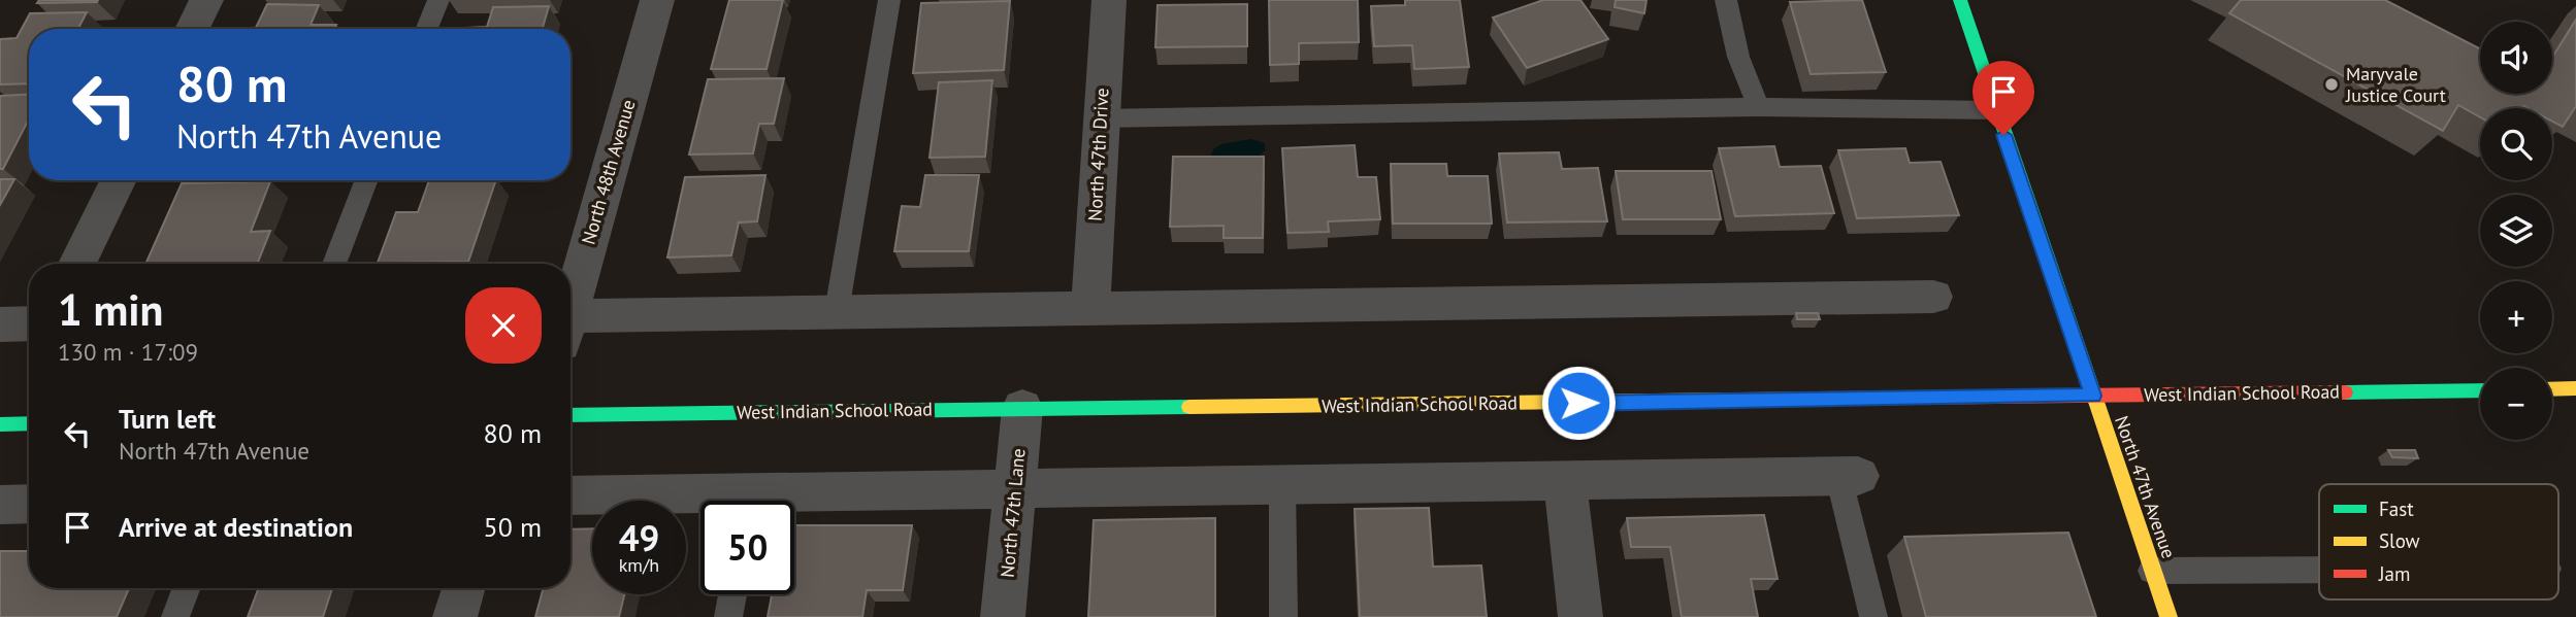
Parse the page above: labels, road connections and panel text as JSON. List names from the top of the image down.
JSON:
{
  "streets": {
    "main road": ["West Indian School Road", "North 47th Avenue"],
    "street": ["North 47th Drive", "North 48th Avenue", "North 47th Lane"]
  },
  "crossings": [
    ["West Indian School Road", "North 47th Avenue"],
    ["West Indian School Road", "North 47th Lane"]
  ],
  "places": ["Maryvale Justice Court"],
  "legend": ["Fast", "Slow", "Jam"],
  "page": {
    "map_buttons": ["+", "−"],
    "turn": ["80 m", "North 47th Avenue"],
    "heading": ["1 min", "130 m · 17:09"],
    "list": [
      {
        "name": "Turn left",
        "note": "North 47th Avenue",
        "value": "80 m"
      },
      {
        "name": "Arrive at destination",
        "value": "50 m"
      }
    ],
    "speed": "49 km/h",
    "limit": "50"
  }
}
